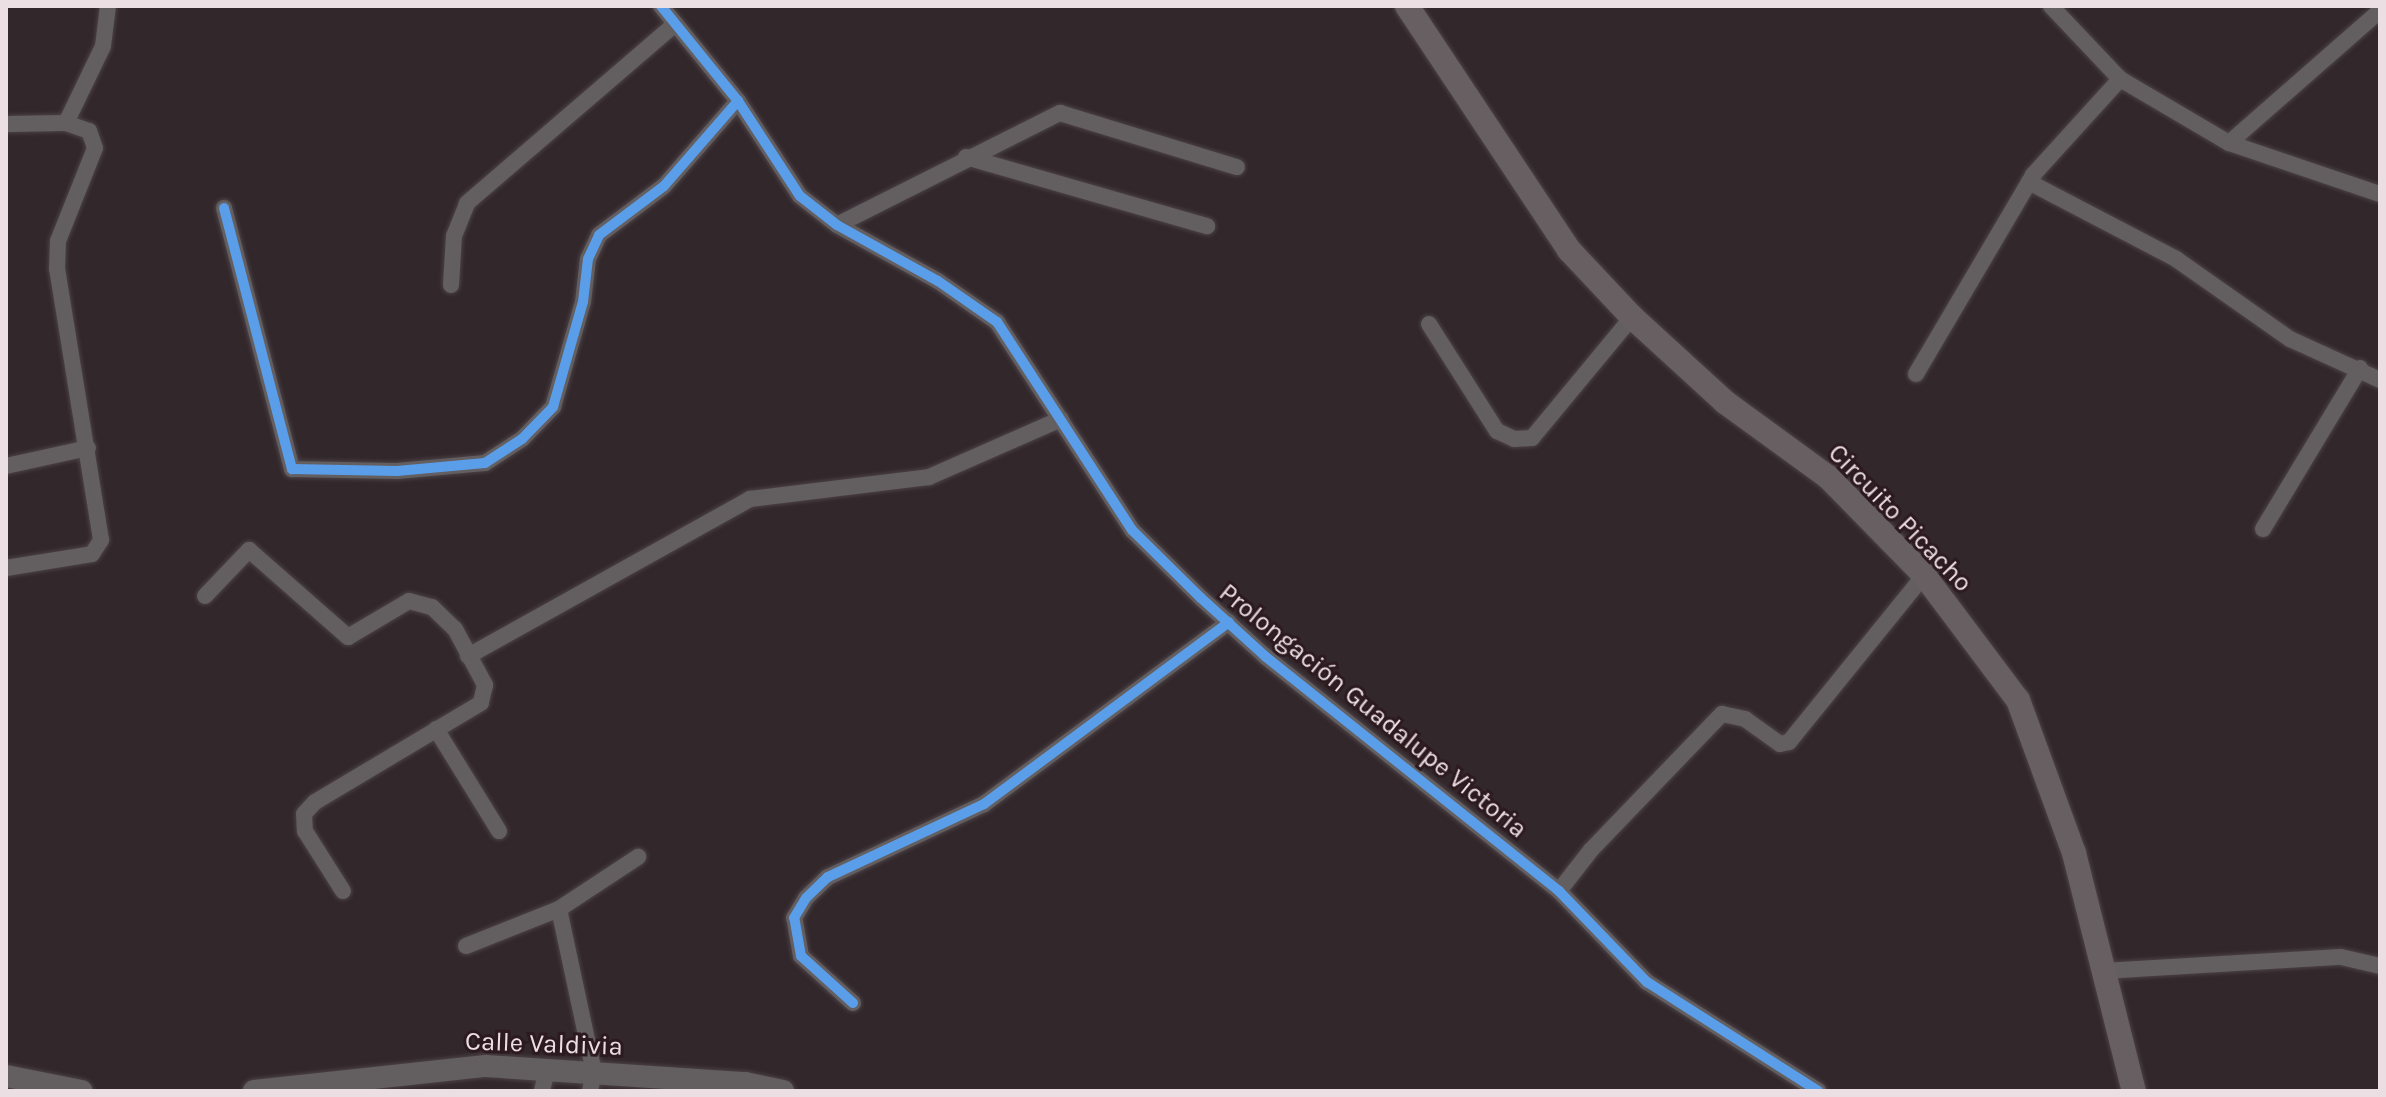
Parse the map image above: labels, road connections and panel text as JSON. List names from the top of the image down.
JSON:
{
  "streets": {
    "main road": ["Circuito Picacho"],
    "street": ["Prolongación Guadalupe Victoria", "Calle Valdivia"]
  }
}
